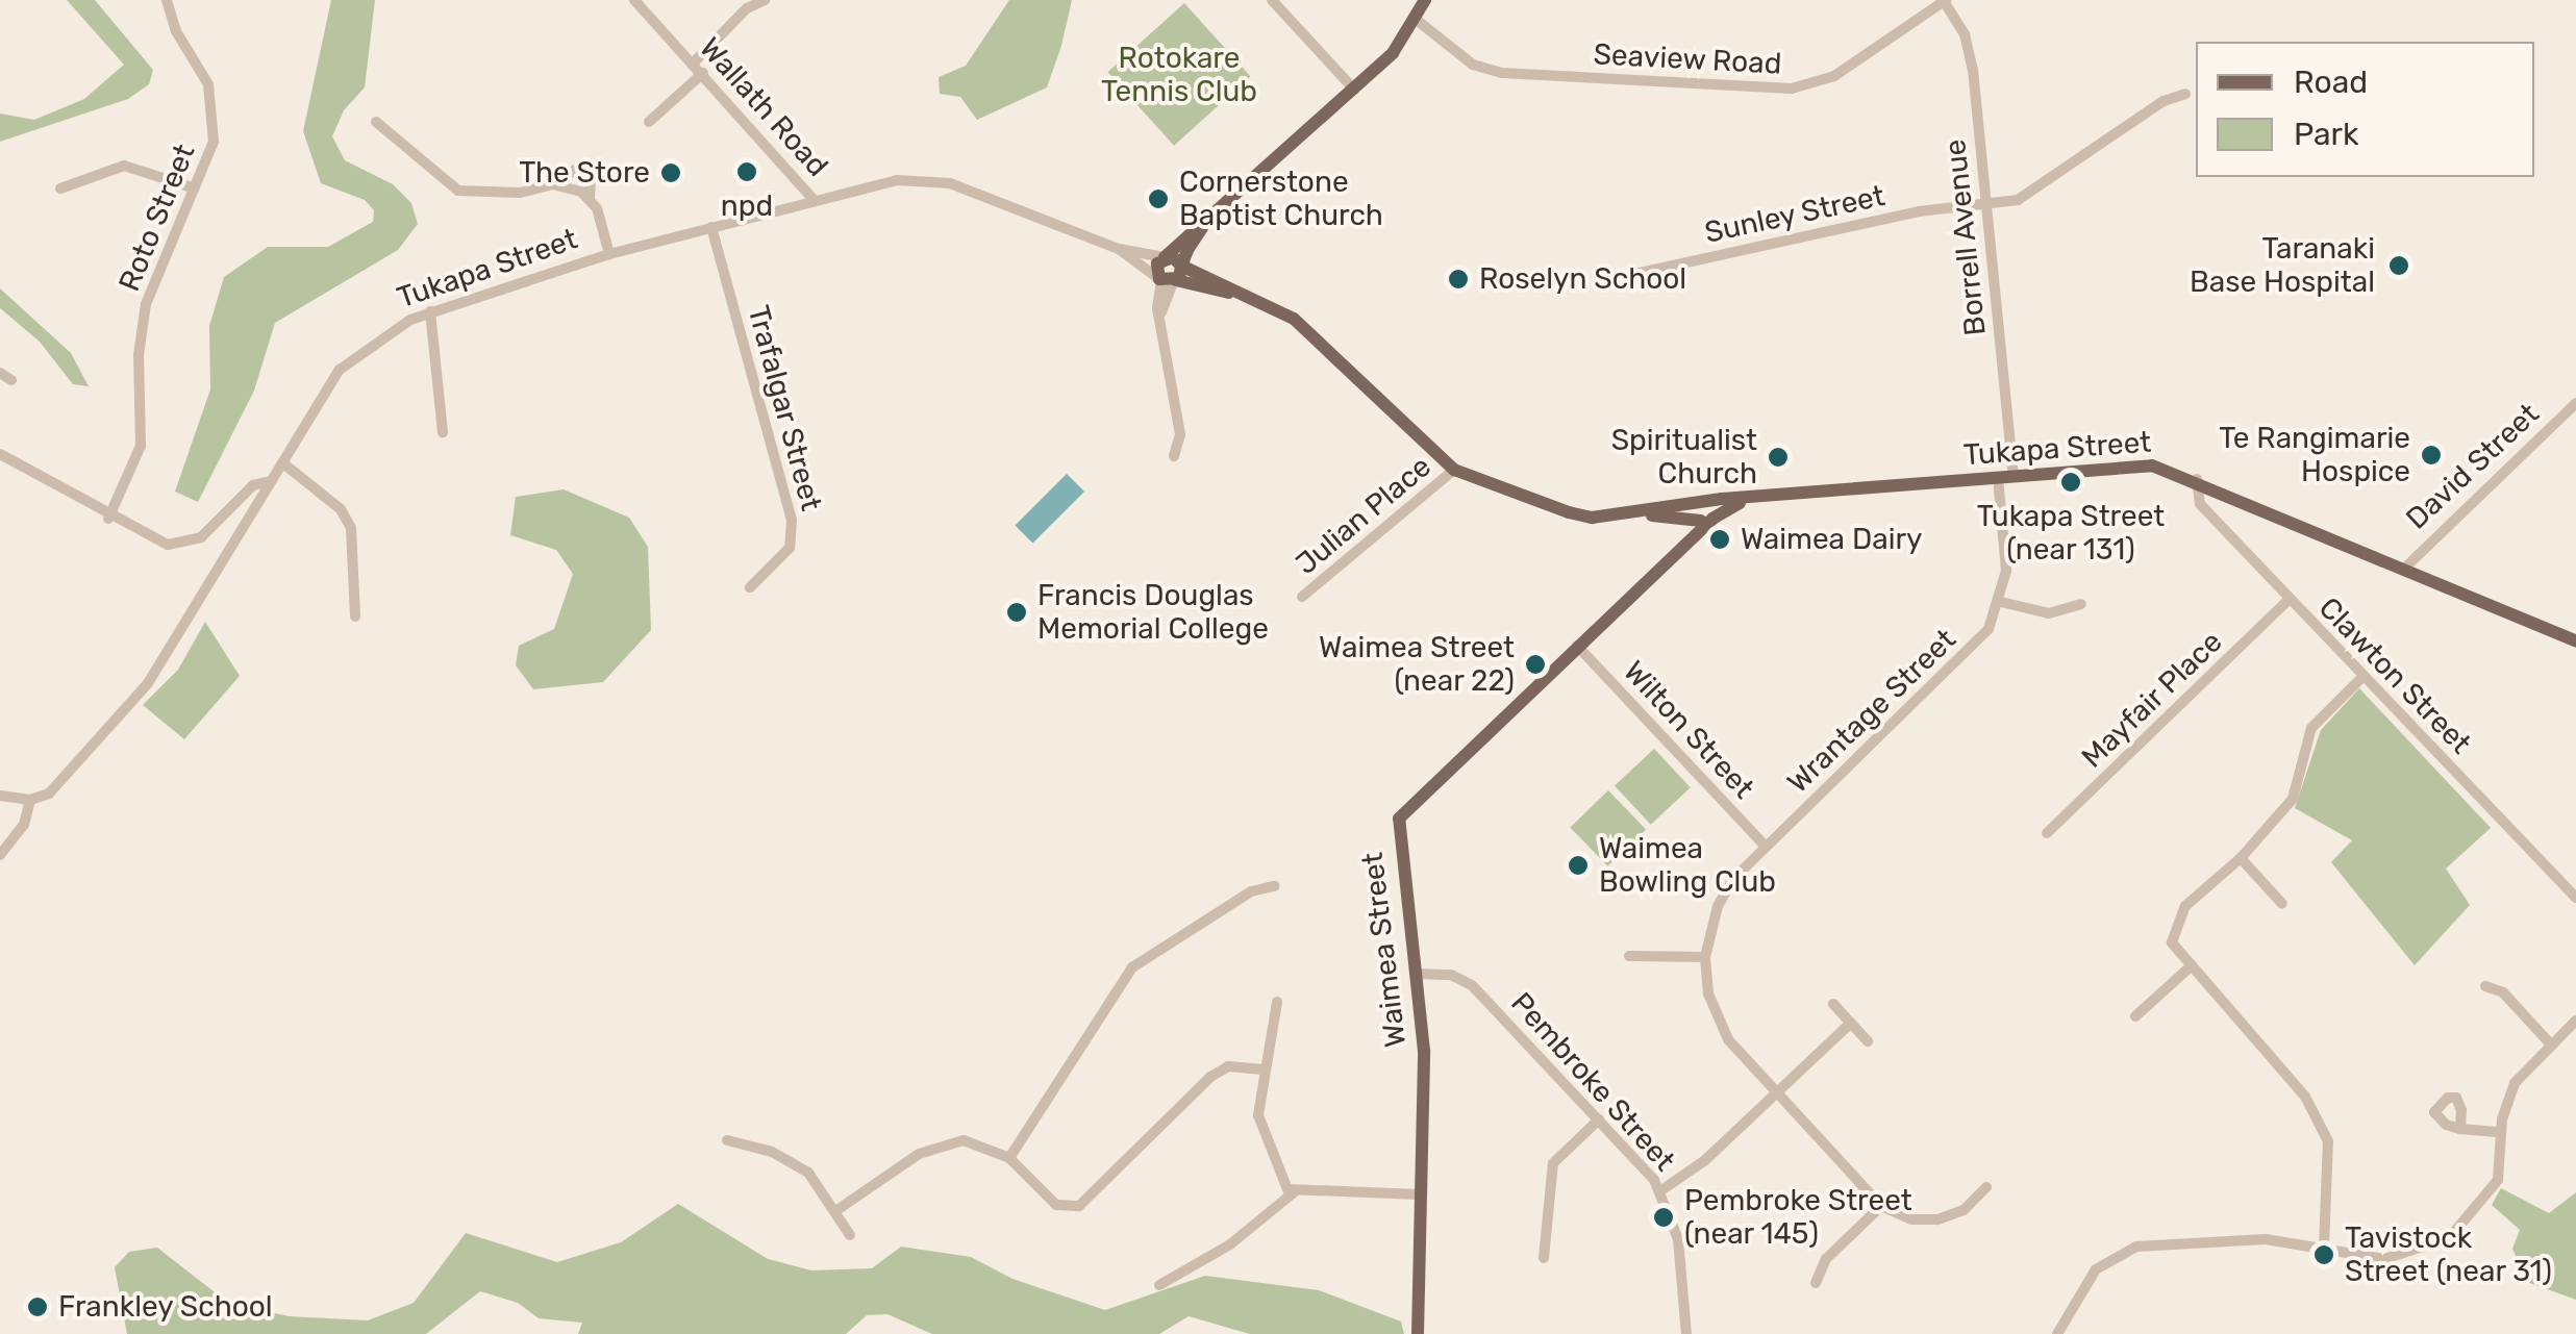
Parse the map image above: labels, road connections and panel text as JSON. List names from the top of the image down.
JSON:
{
  "streets": {
    "main road": ["Tukapa Street", "Waimea Street"],
    "street": [
      "Seaview Road",
      "Wallath Road",
      "Sunley Street",
      "Roto Street",
      "Borrell Avenue",
      "Trafalgar Street",
      "David Street",
      "Julian Place",
      "Clawton Street",
      "Mayfair Place",
      "Wrantage Street",
      "Wilton Street",
      "Pembroke Street"
    ]
  },
  "crossings": [
    ["Seaview Road", "Borrell Avenue"],
    ["Wallath Road", "Tukapa Street"],
    ["Sunley Street", "Borrell Avenue"],
    ["Borrell Avenue", "Tukapa Street"],
    ["Borrell Avenue", "Wrantage Street"],
    ["Tukapa Street", "Trafalgar Street"],
    ["Tukapa Street", "David Street"],
    ["Tukapa Street", "Julian Place"],
    ["Tukapa Street", "Clawton Street"],
    ["Tukapa Street", "Wrantage Street"],
    ["Tukapa Street", "Waimea Street"],
    ["Clawton Street", "Mayfair Place"],
    ["Wrantage Street", "Wilton Street"],
    ["Wilton Street", "Waimea Street"],
    ["Waimea Street", "Pembroke Street"]
  ],
  "parks": ["Rotokare Tennis Club"],
  "places": [
    "npd",
    "The Store",
    "Cornerstone Baptist Church",
    "Taranaki Base Hospital",
    "Roselyn School",
    "Te Rangimarie Hospice",
    "Spiritualist Church",
    "Tukapa Street (near 131)",
    "Waimea Dairy",
    "Francis Douglas Memorial College",
    "Waimea Street (near 22)",
    "Waimea Bowling Club",
    "Pembroke Street (near 145)",
    "Tavistock Street (near 31)",
    "Frankley School"
  ],
  "legend": ["Road", "Park"]
}
